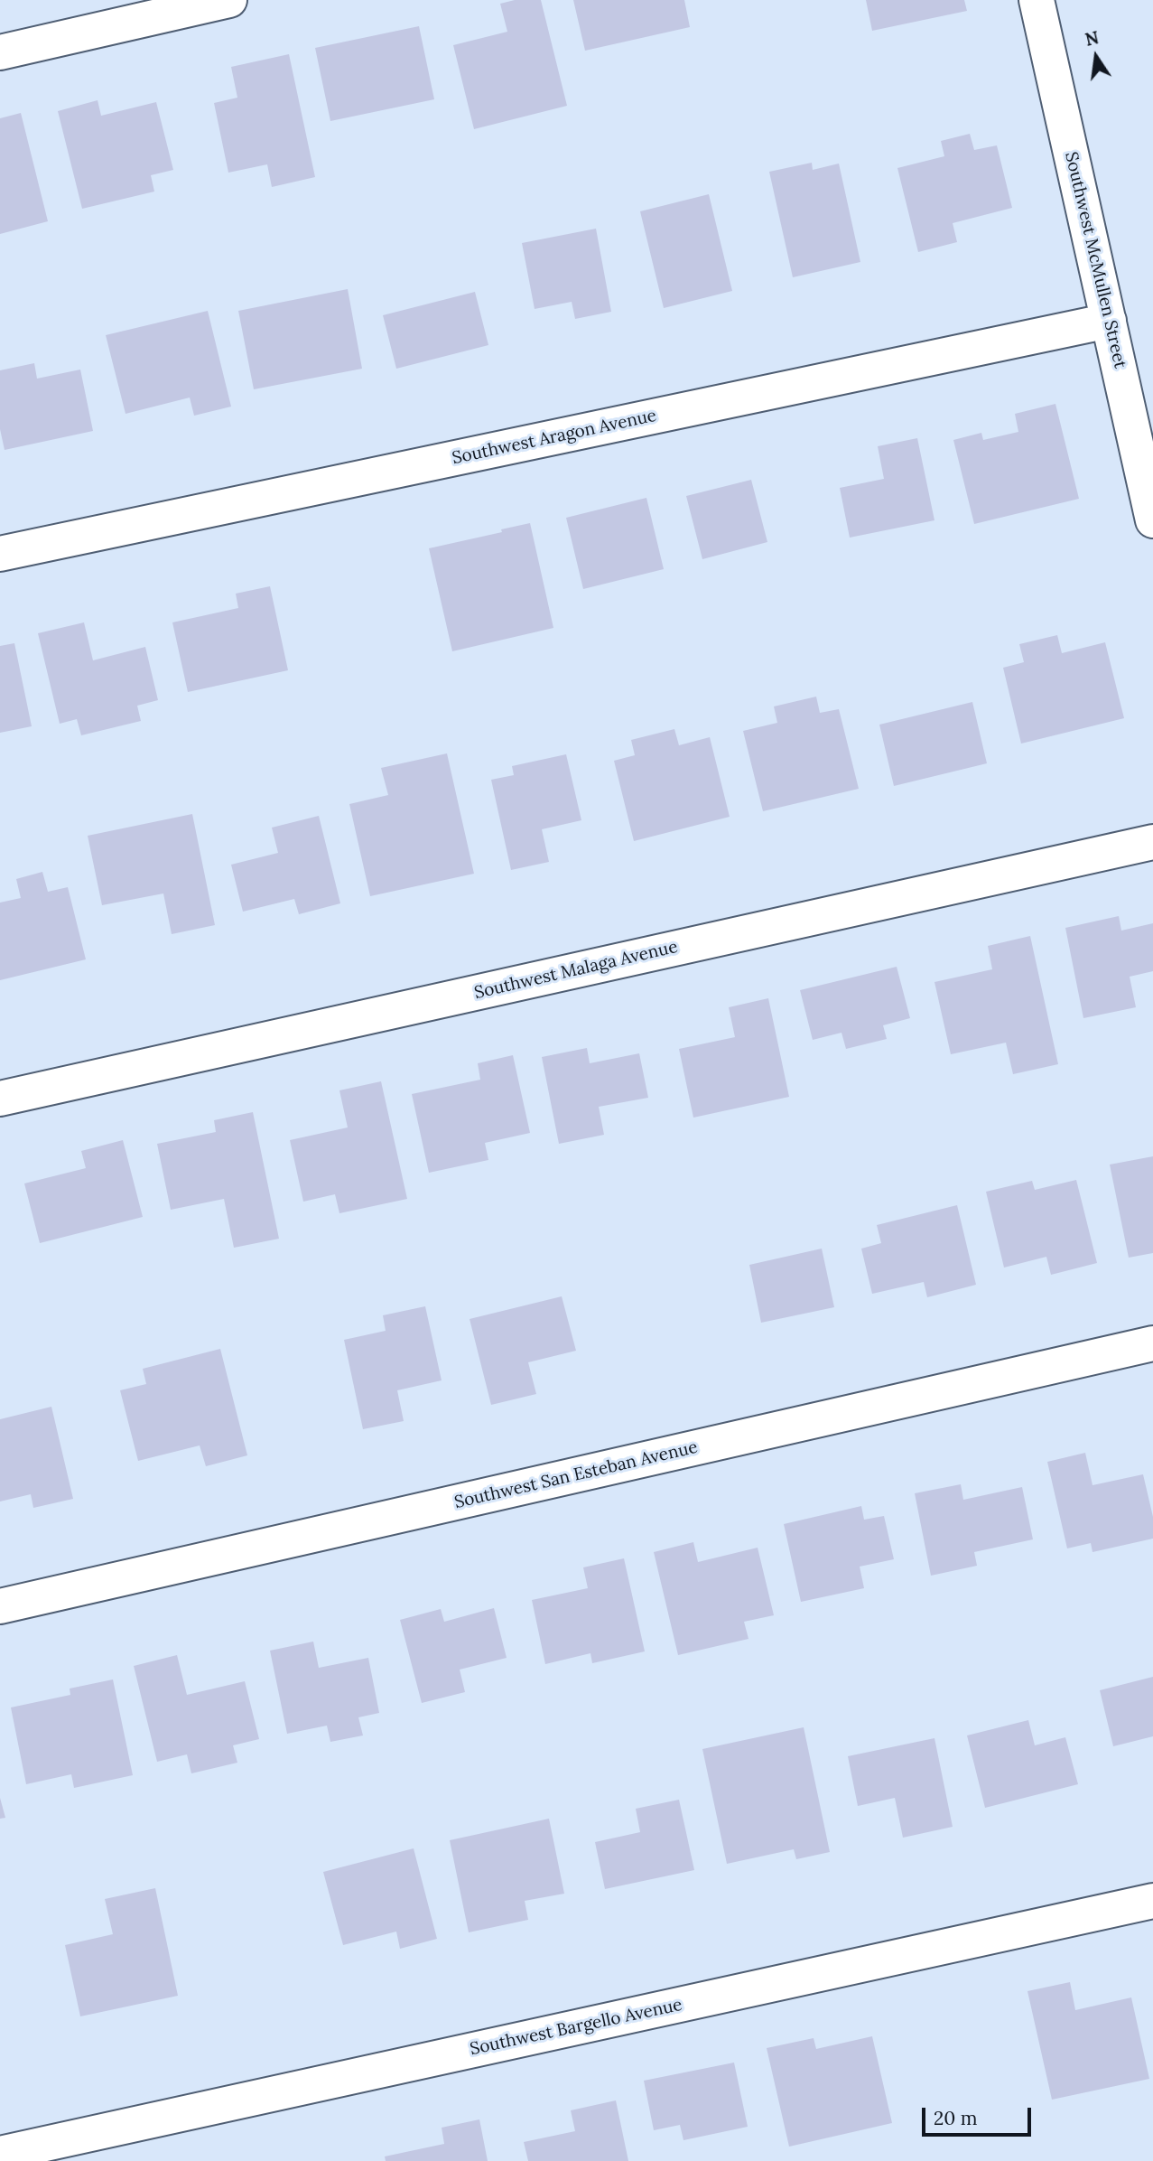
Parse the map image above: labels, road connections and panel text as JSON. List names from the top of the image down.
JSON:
{
  "streets": {
    "street": [
      "Southwest McMullen Street",
      "Southwest Aragon Avenue",
      "Southwest Malaga Avenue",
      "Southwest San Esteban Avenue",
      "Southwest Bargello Avenue"
    ]
  },
  "crossings": [
    ["Southwest McMullen Street", "Southwest Aragon Avenue"]
  ],
  "scale_bar": "20 m",
  "north": "top"
}
